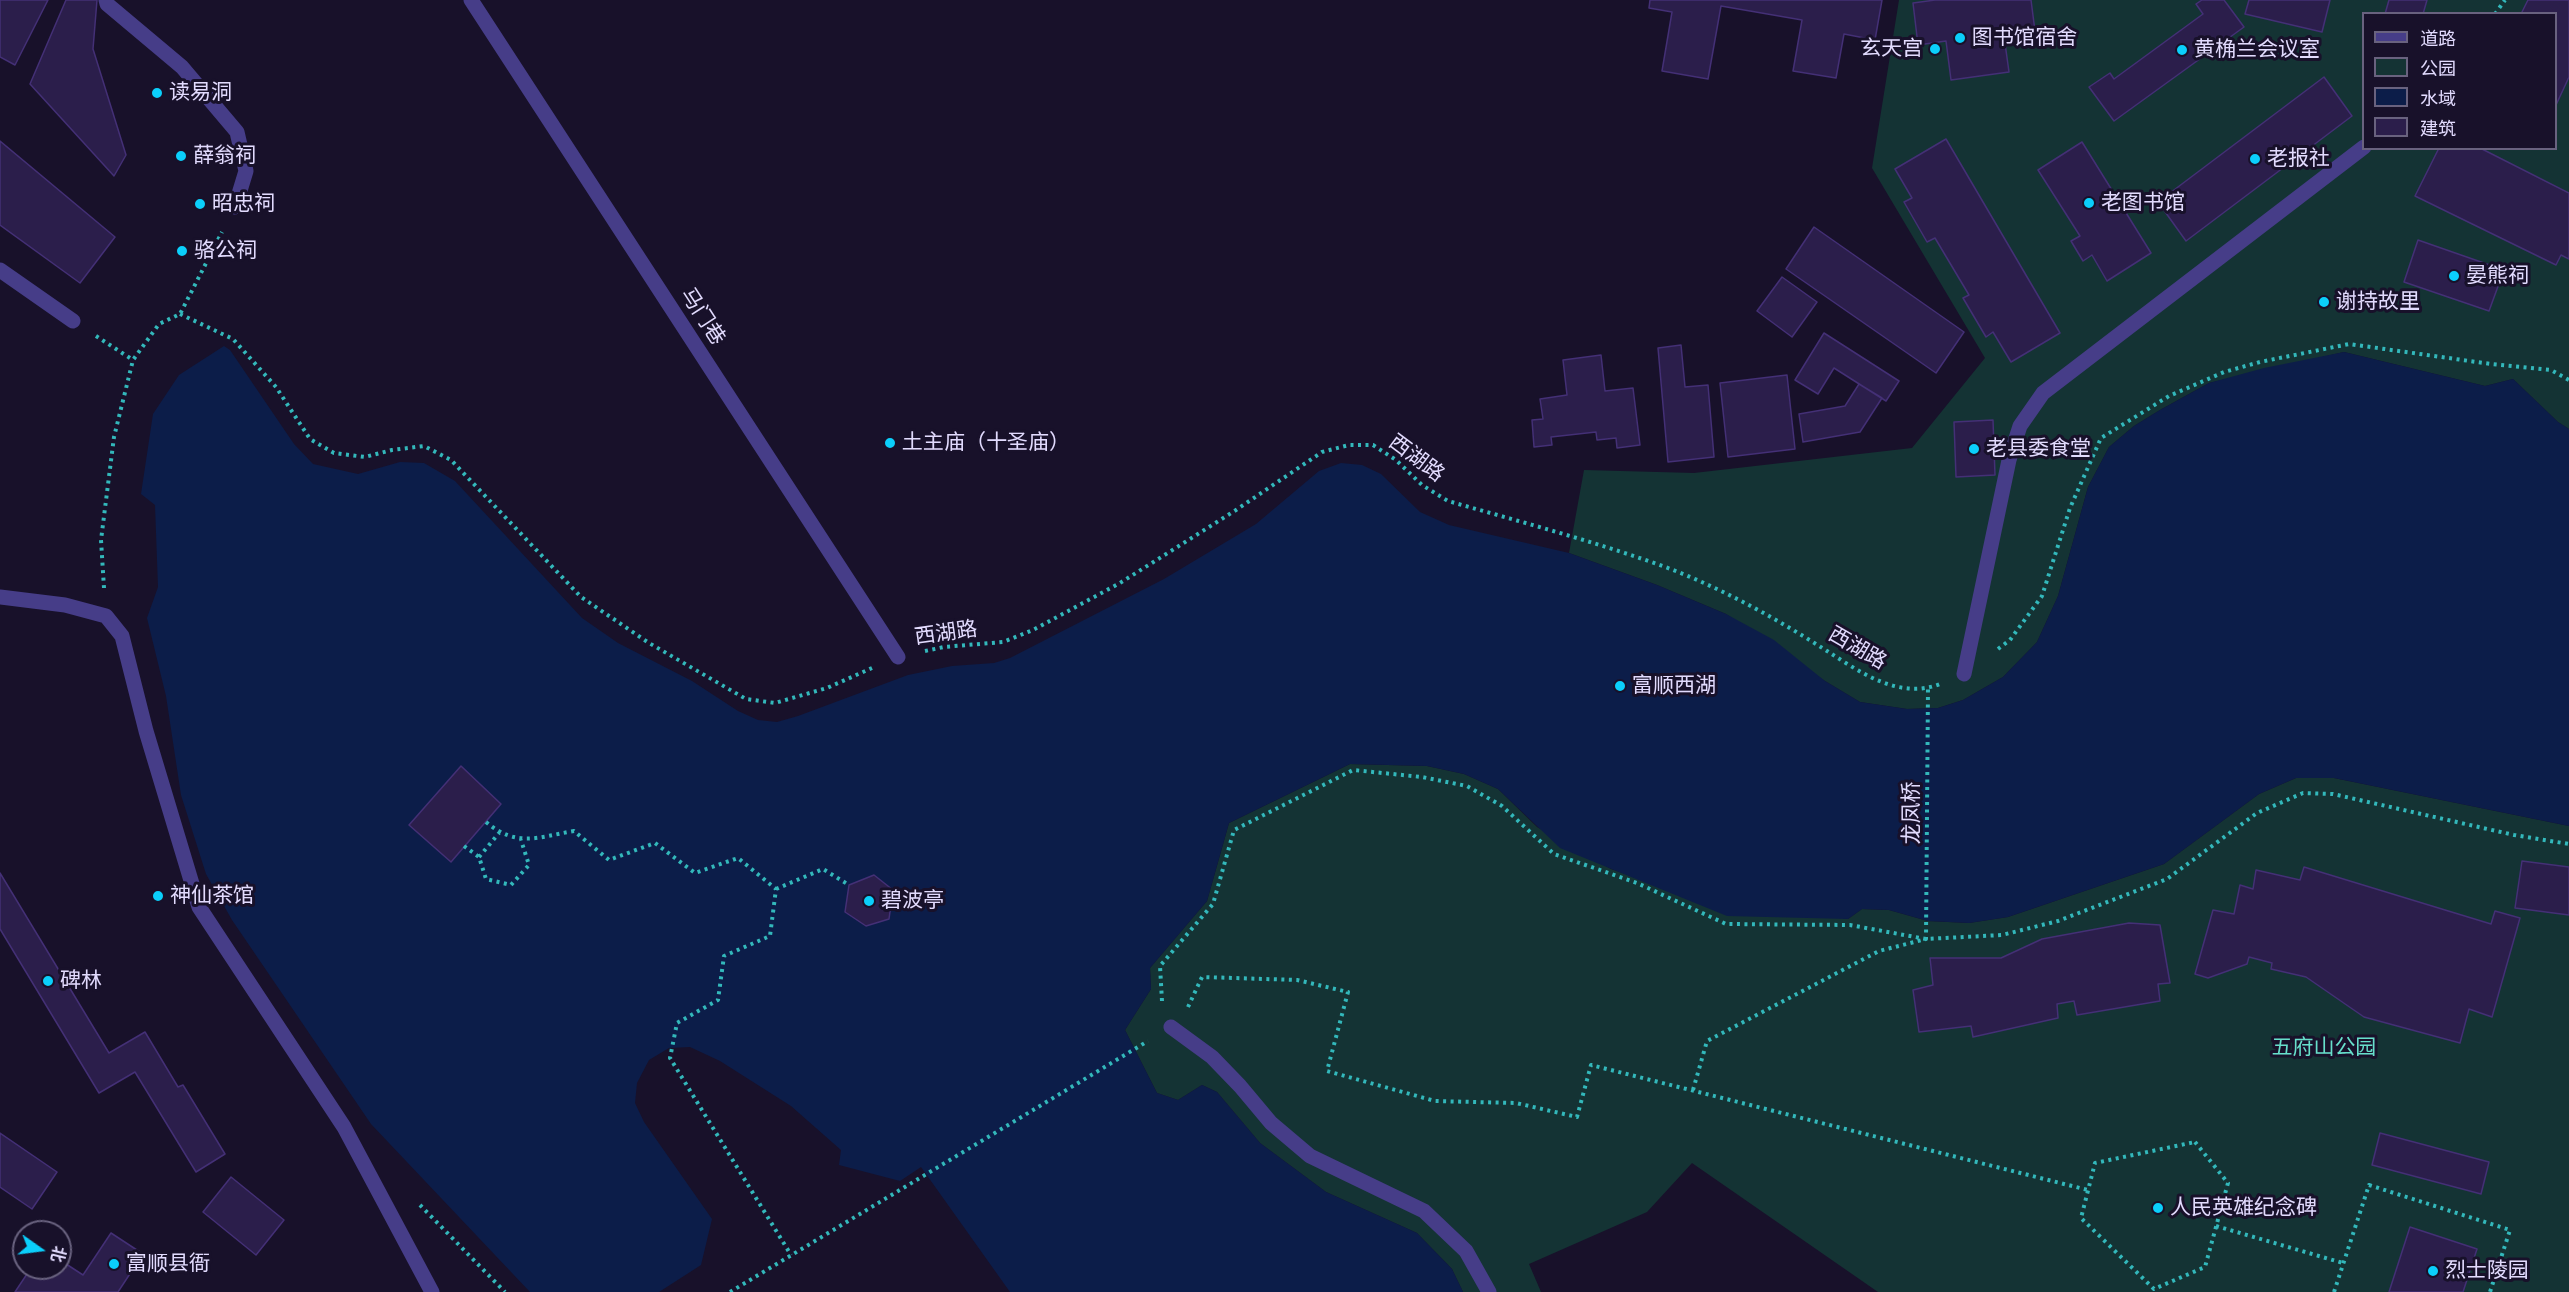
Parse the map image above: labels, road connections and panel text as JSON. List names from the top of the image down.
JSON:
{
  "streets": {
    "street": ["马门巷"],
    "path": ["西湖路", "龙凤桥"]
  },
  "crossings": [
    ["马门巷", "西湖路"],
    ["西湖路", "龙凤桥"]
  ],
  "parks": ["五府山公园"],
  "places": [
    "图书馆宿舍",
    "玄天宫",
    "黄桷兰会议室",
    "读易洞",
    "薛翁祠",
    "老报社",
    "老图书馆",
    "昭忠祠",
    "骆公祠",
    "晏熊祠",
    "谢持故里",
    "土主庙（十圣庙）",
    "老县委食堂",
    "富顺西湖",
    "神仙茶馆",
    "碧波亭",
    "碑林",
    "人民英雄纪念碑",
    "富顺县衙",
    "烈士陵园"
  ],
  "legend": [
    "道路",
    "公园",
    "水域",
    "建筑"
  ],
  "north": "right"
}
